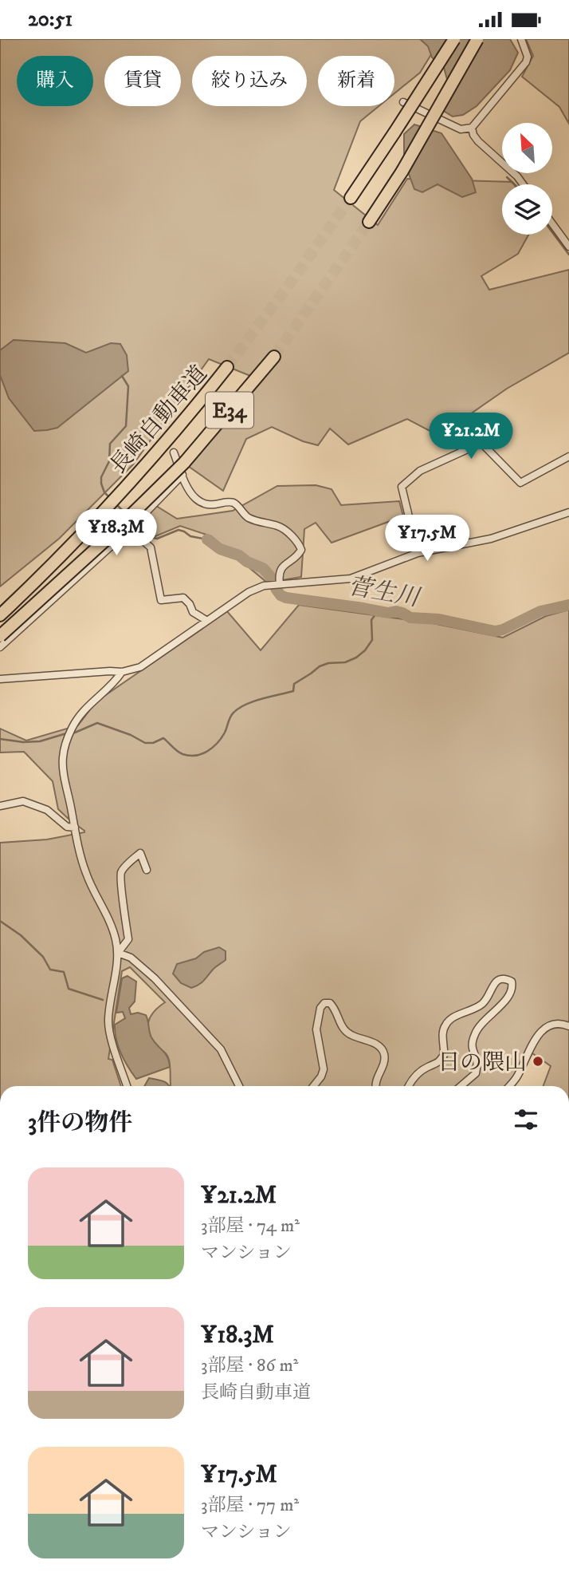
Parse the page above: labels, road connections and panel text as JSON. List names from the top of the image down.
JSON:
{
  "streets": {
    "highway": ["E34", "長崎自動車道"]
  },
  "water": ["菅生川"],
  "places": ["日の隈山"],
  "north": "top left",
  "page": {
    "status": "20:51",
    "chip": [
      "購入",
      "賃貸",
      "絞り込み",
      "新着"
    ],
    "price": ["¥21.2M", "¥18.3M", "¥17.5M"],
    "heading": "3件の物件",
    "list": [
      {
        "name": "¥21.2M",
        "note": "3部屋 · 74 m² · マンション"
      },
      {
        "name": "¥18.3M",
        "note": "3部屋 · 86 m² · 長崎自動車道"
      },
      {
        "name": "¥17.5M",
        "note": "3部屋 · 77 m² · マンション"
      }
    ]
  }
}
